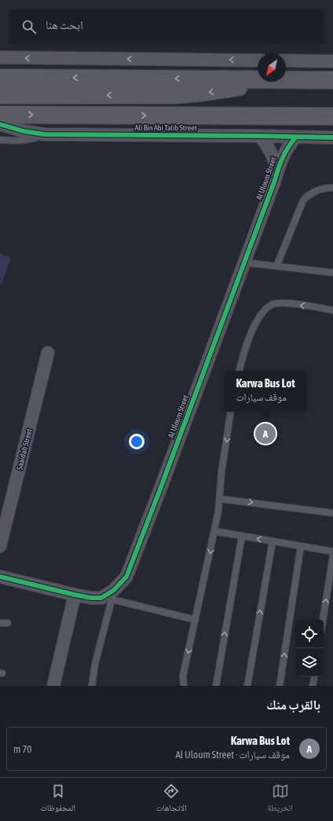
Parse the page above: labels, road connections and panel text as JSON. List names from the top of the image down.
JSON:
{
  "streets": {
    "main road": ["Ali Bin Abi Talib Street"],
    "street": ["Al Uloum Street", "Saaidah Street"]
  },
  "crossings": [
    ["Ali Bin Abi Talib Street", "Al Uloum Street"]
  ],
  "north": "bottom left",
  "page": {
    "search": "ابحث هنا",
    "popup": ["Karwa Bus Lot", "موقف سيارات"],
    "pins": "A",
    "heading": "بالقرب منك",
    "list": [
      {
        "mark": "A",
        "name": "Karwa Bus Lot",
        "note": "موقف سيارات · Al Uloum Street",
        "value": "70 m"
      }
    ],
    "nav": ["الخريطة", "الاتجاهات", "المحفوظات"]
  }
}
